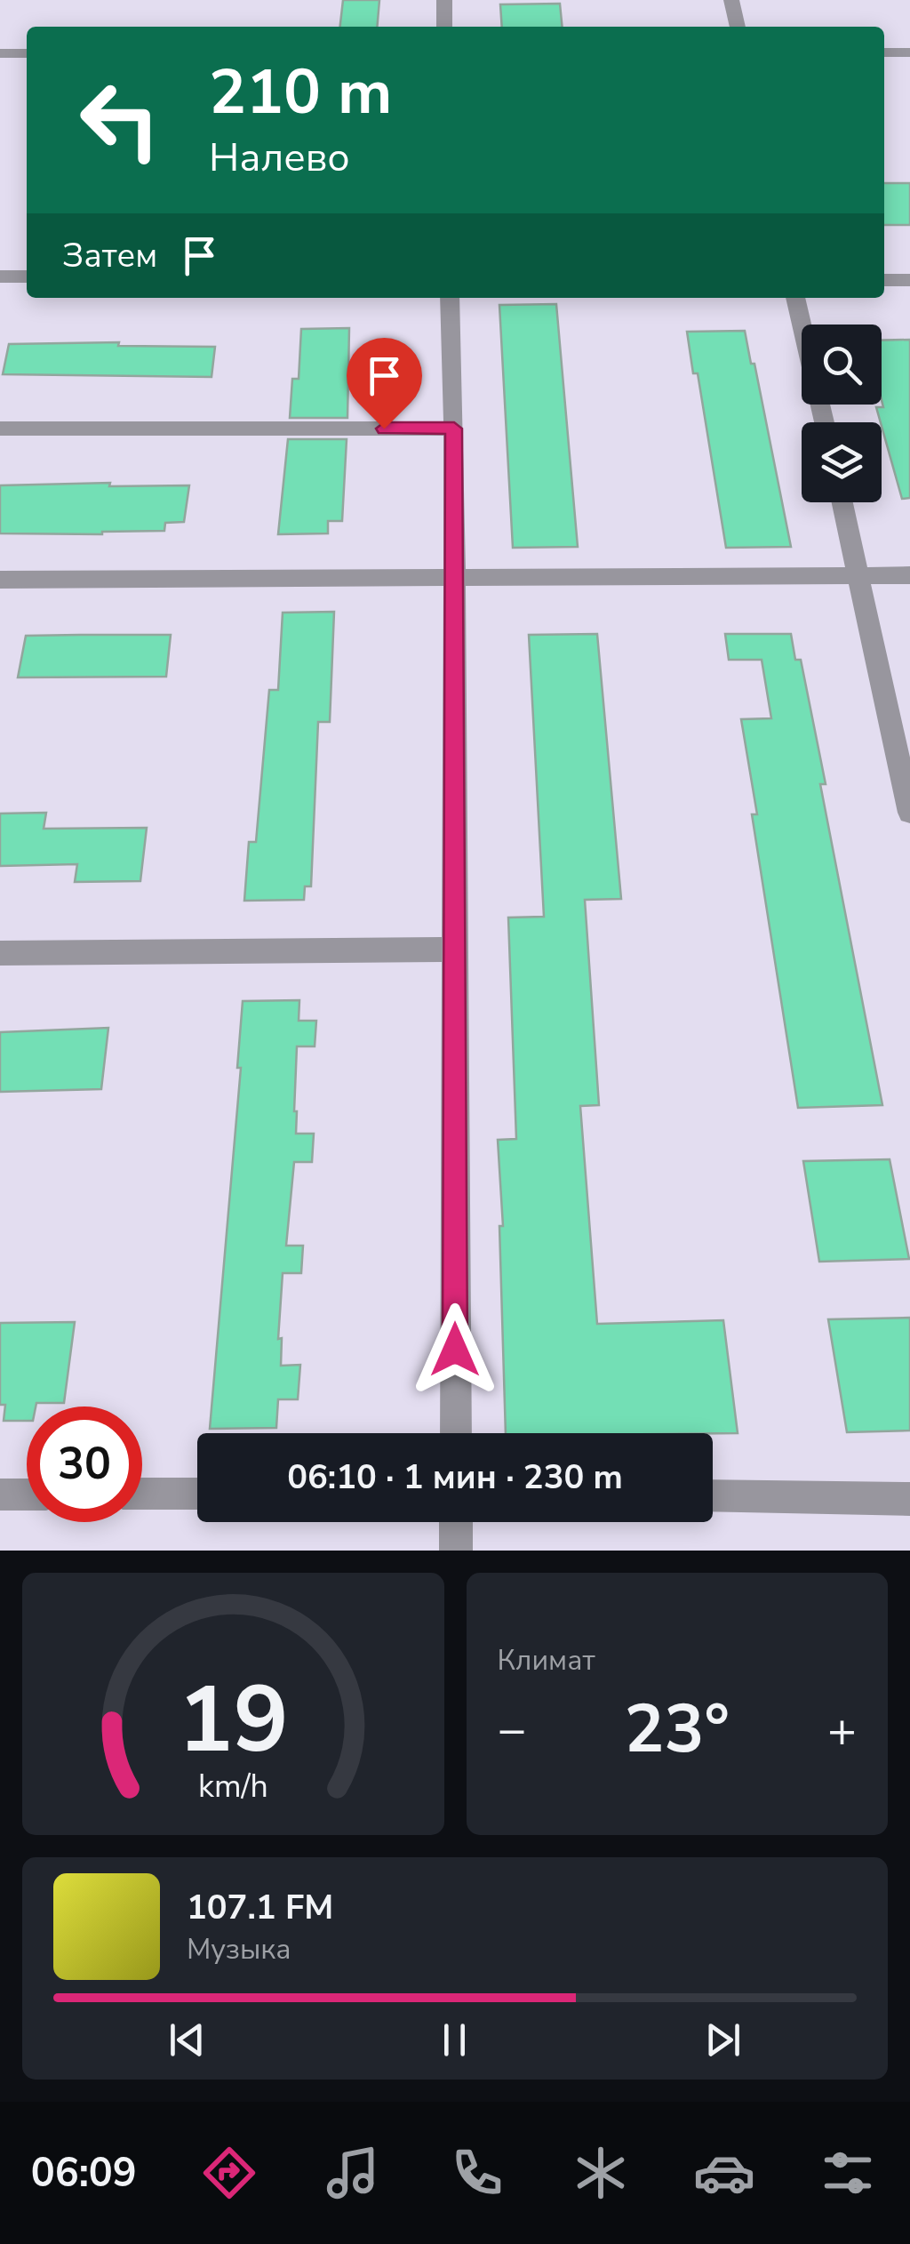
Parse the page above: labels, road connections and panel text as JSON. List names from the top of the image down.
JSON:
{
  "page": {
    "turn": ["210 m", "Налево"],
    "then": "Затем",
    "limit": "30",
    "trip": "06:10 · 1 мин · 230 m",
    "tile": "Климат",
    "heat": ["−", "23°", "+"],
    "song": ["107.1 FM", "Музыка"],
    "tabs": "06:09",
    "gauge": ["19", "km/h"]
  }
}
